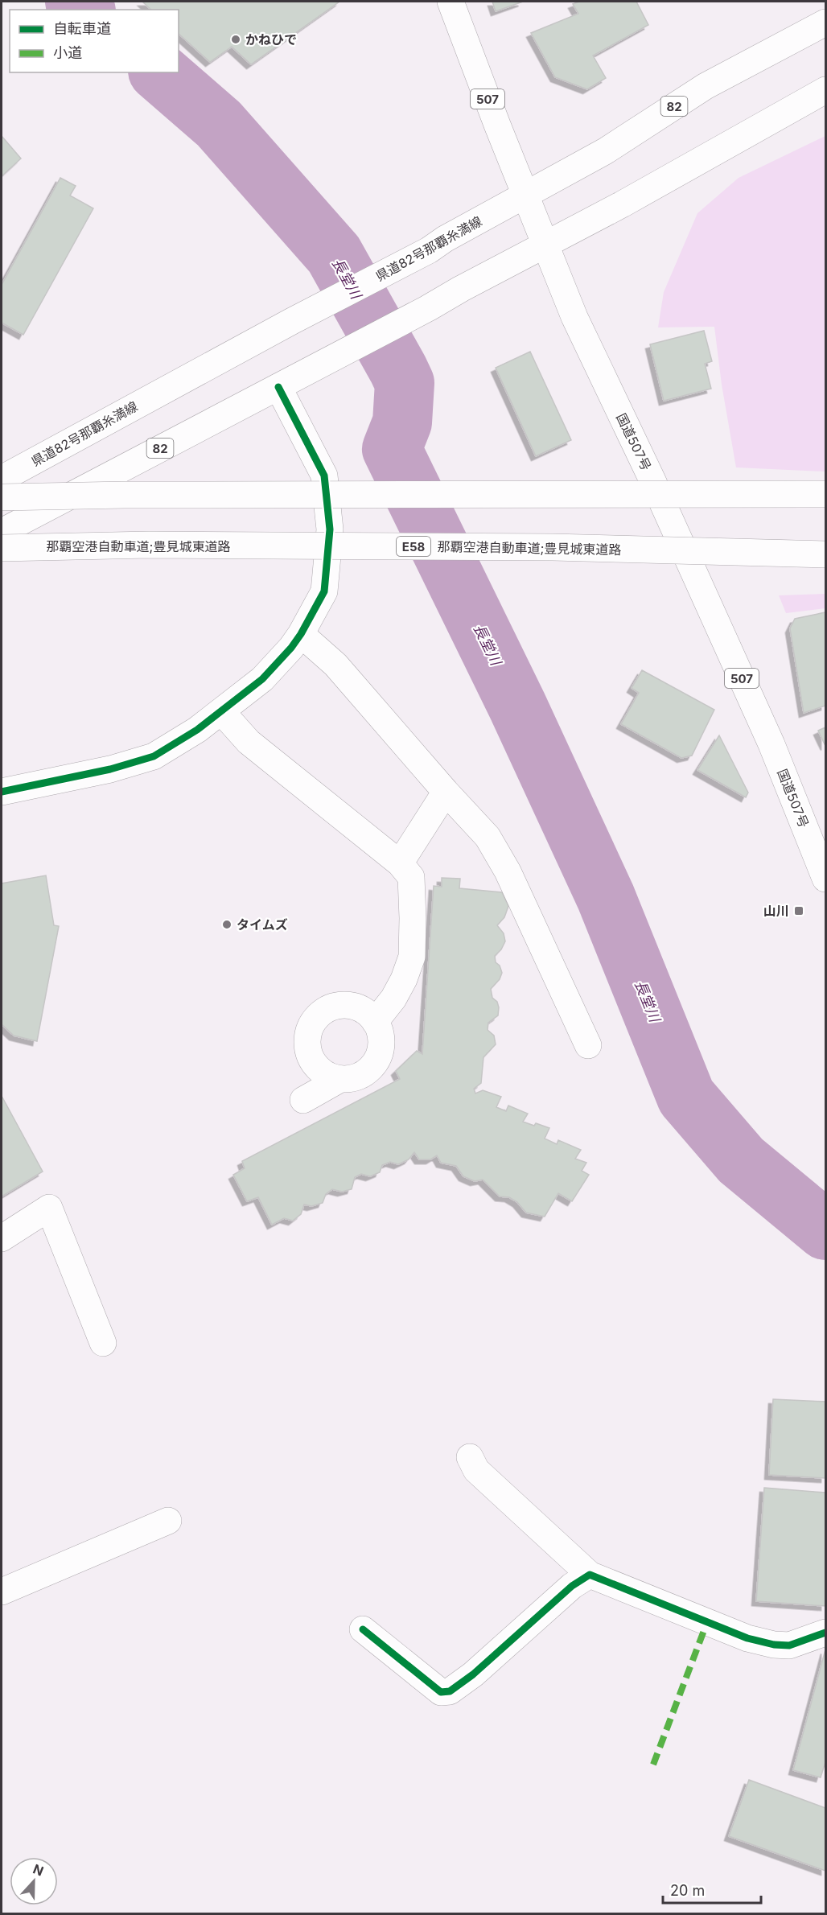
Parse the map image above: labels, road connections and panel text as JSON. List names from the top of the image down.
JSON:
{
  "streets": {
    "main road": [
      "507",
      "82",
      "県道82号那覇糸満線",
      "国道507号",
      "那覇空港自動車道;豊見城東道路",
      "E58"
    ]
  },
  "crossings": [
    ["82", "国道507号"],
    ["県道82号那覇糸満線", "国道507号"]
  ],
  "water": ["長堂川"],
  "places": {
    "other": ["かねひで", "タイムズ"],
    "transit": ["山川"]
  },
  "legend": ["自転車道", "小道"],
  "scale_bar": "20 m",
  "north": "top"
}
